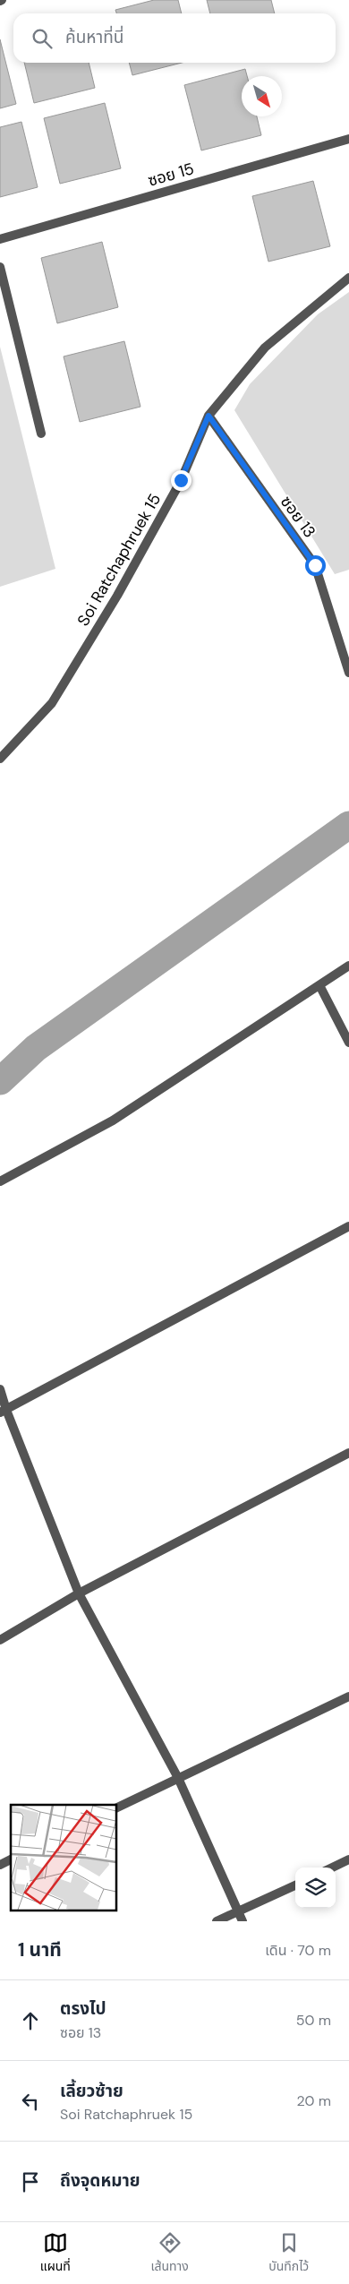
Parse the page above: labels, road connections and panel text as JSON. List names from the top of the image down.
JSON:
{
  "streets": {
    "street": ["ซอย 15", "ซอย 13", "Soi Ratchaphruek 15"]
  },
  "crossings": [
    ["ซอย 13", "Soi Ratchaphruek 15"]
  ],
  "north": "bottom right",
  "page": {
    "search": "ค้นหาที่นี่",
    "heading": ["1 นาที", "เดิน · 70 m"],
    "list": [
      ["ตรงไป", "ซอย 13", "50 m"],
      ["เลี้ยวซ้าย", "Soi Ratchaphruek 15", "20 m"],
      "ถึงจุดหมาย"
    ],
    "nav": ["แผนที่", "เส้นทาง", "บันทึกไว้"]
  }
}
